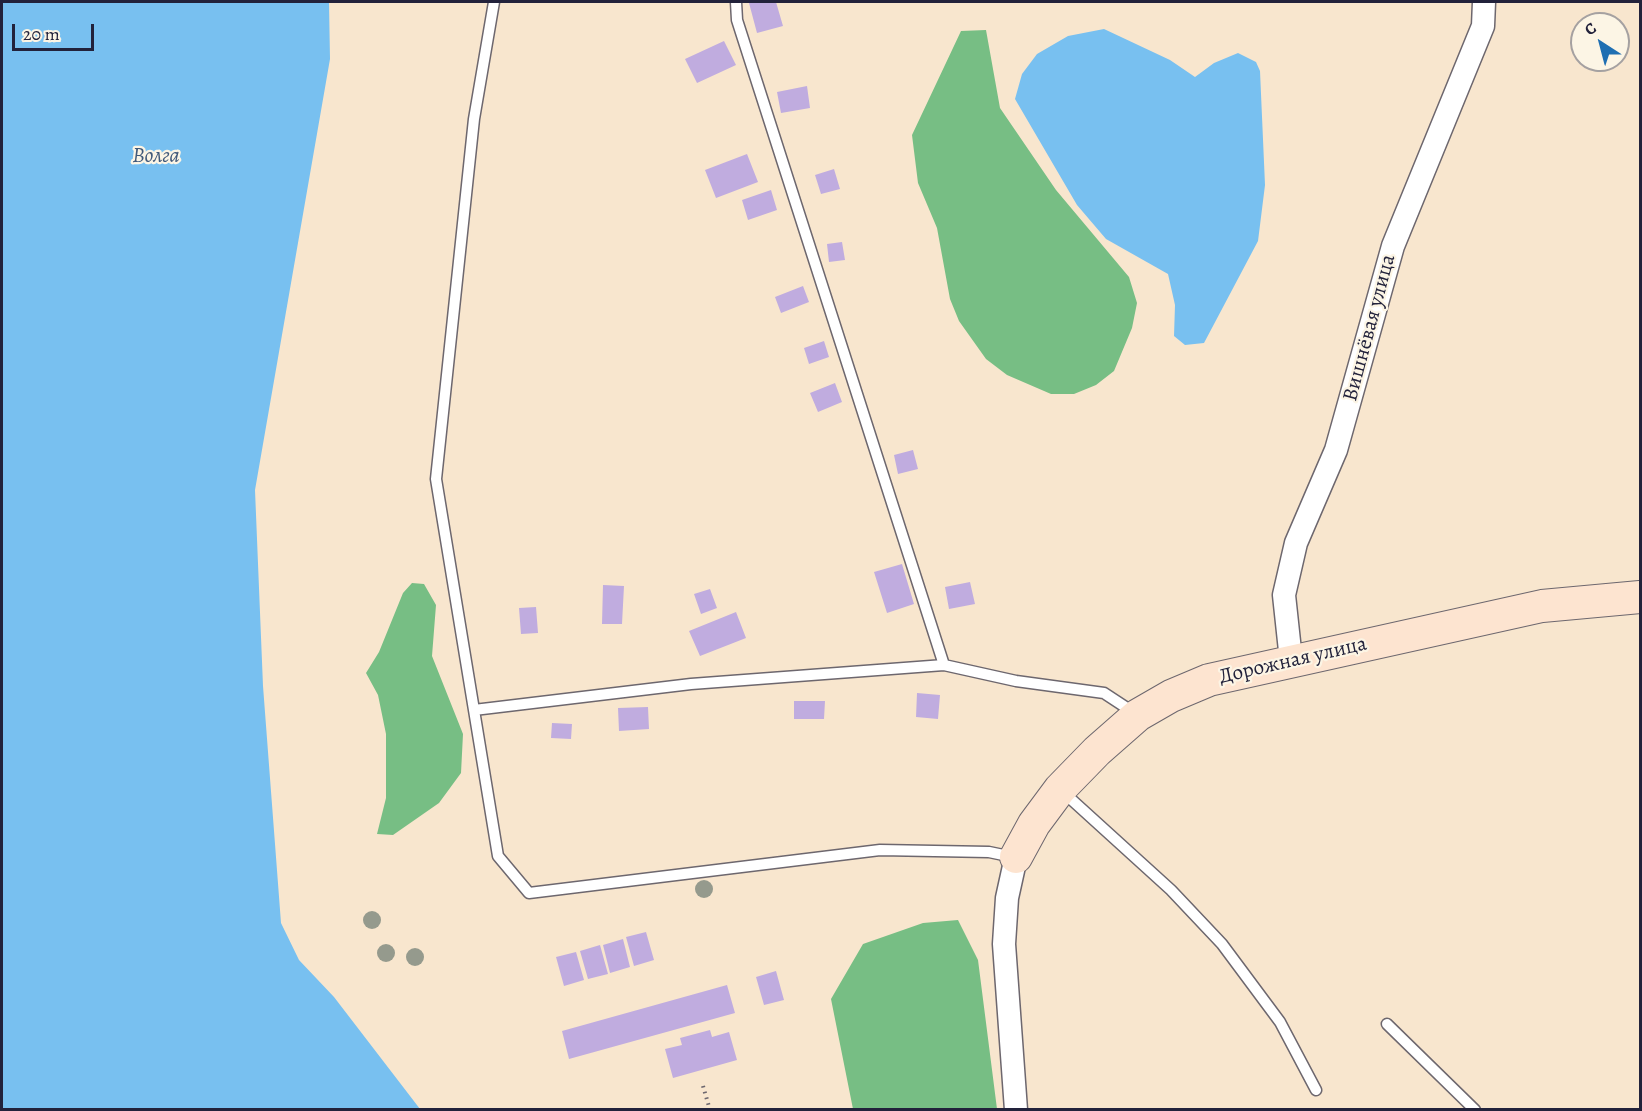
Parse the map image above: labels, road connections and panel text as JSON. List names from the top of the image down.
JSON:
{
  "streets": {
    "street": ["Вишнёвая улица", "Дорожная улица"]
  },
  "crossings": [
    ["Вишнёвая улица", "Дорожная улица"]
  ],
  "water": ["Волга"],
  "scale_bar": "20 m",
  "north": "top left"
}
